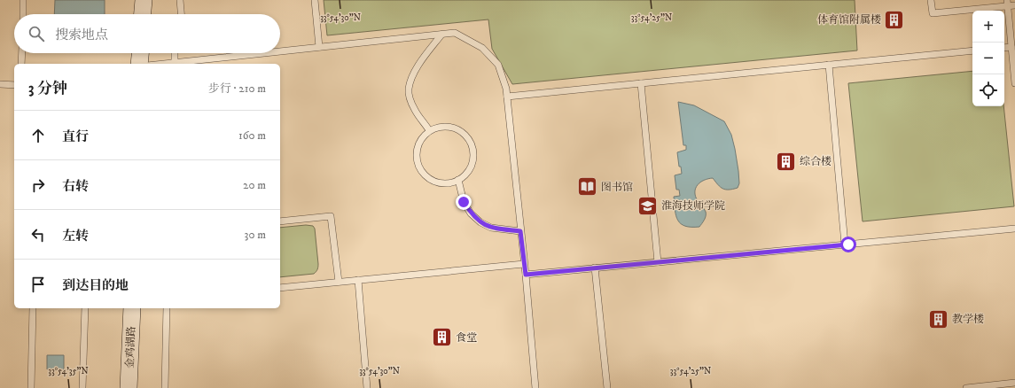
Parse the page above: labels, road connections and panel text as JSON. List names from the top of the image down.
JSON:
{
  "streets": {
    "street": ["金鸡湖路"]
  },
  "places": {
    "building": [
      "体育馆附属楼",
      "综合楼",
      "教学楼",
      "食堂"
    ],
    "library": ["图书馆"],
    "school or university": ["淮海技师学院"]
  },
  "page": {
    "map_buttons": ["+", "−"],
    "search": "搜索地点",
    "heading": ["3 分钟", "步行 · 210 m"],
    "list": [
      ["直行", "160 m"],
      ["右转", "20 m"],
      ["左转", "30 m"],
      "到达目的地"
    ]
  },
  "coordinates": ["33°54'30\"N", "33°54'25\"N", "33°54'35\"N"]
}
